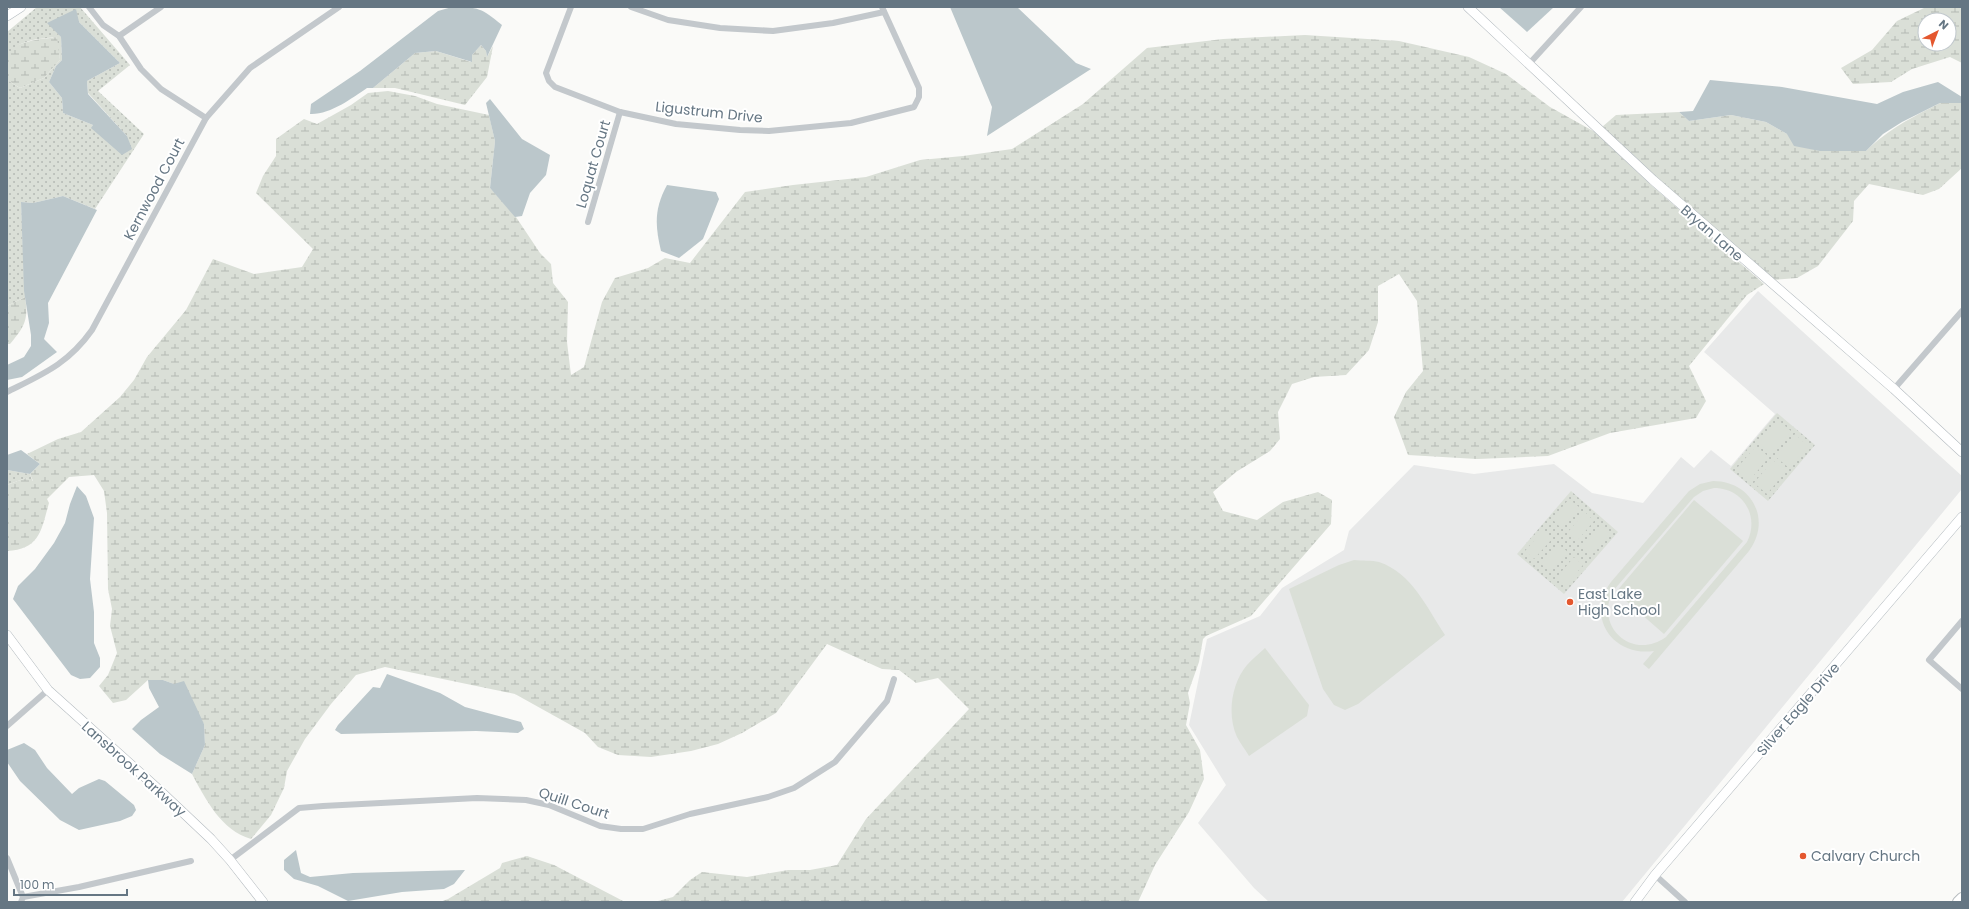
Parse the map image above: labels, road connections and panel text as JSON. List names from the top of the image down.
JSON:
{
  "streets": {
    "street": [
      "Ligustrum Drive",
      "Loquat Court",
      "Kernwood Court",
      "Bryan Lane",
      "Silver Eagle Drive",
      "Lansbrook Parkway",
      "Quill Court"
    ]
  },
  "crossings": [
    ["Ligustrum Drive", "Loquat Court"],
    ["Lansbrook Parkway", "Quill Court"]
  ],
  "places": ["East Lake High School", "Calvary Church"],
  "scale_bar": "100 m",
  "north": "top right"
}
